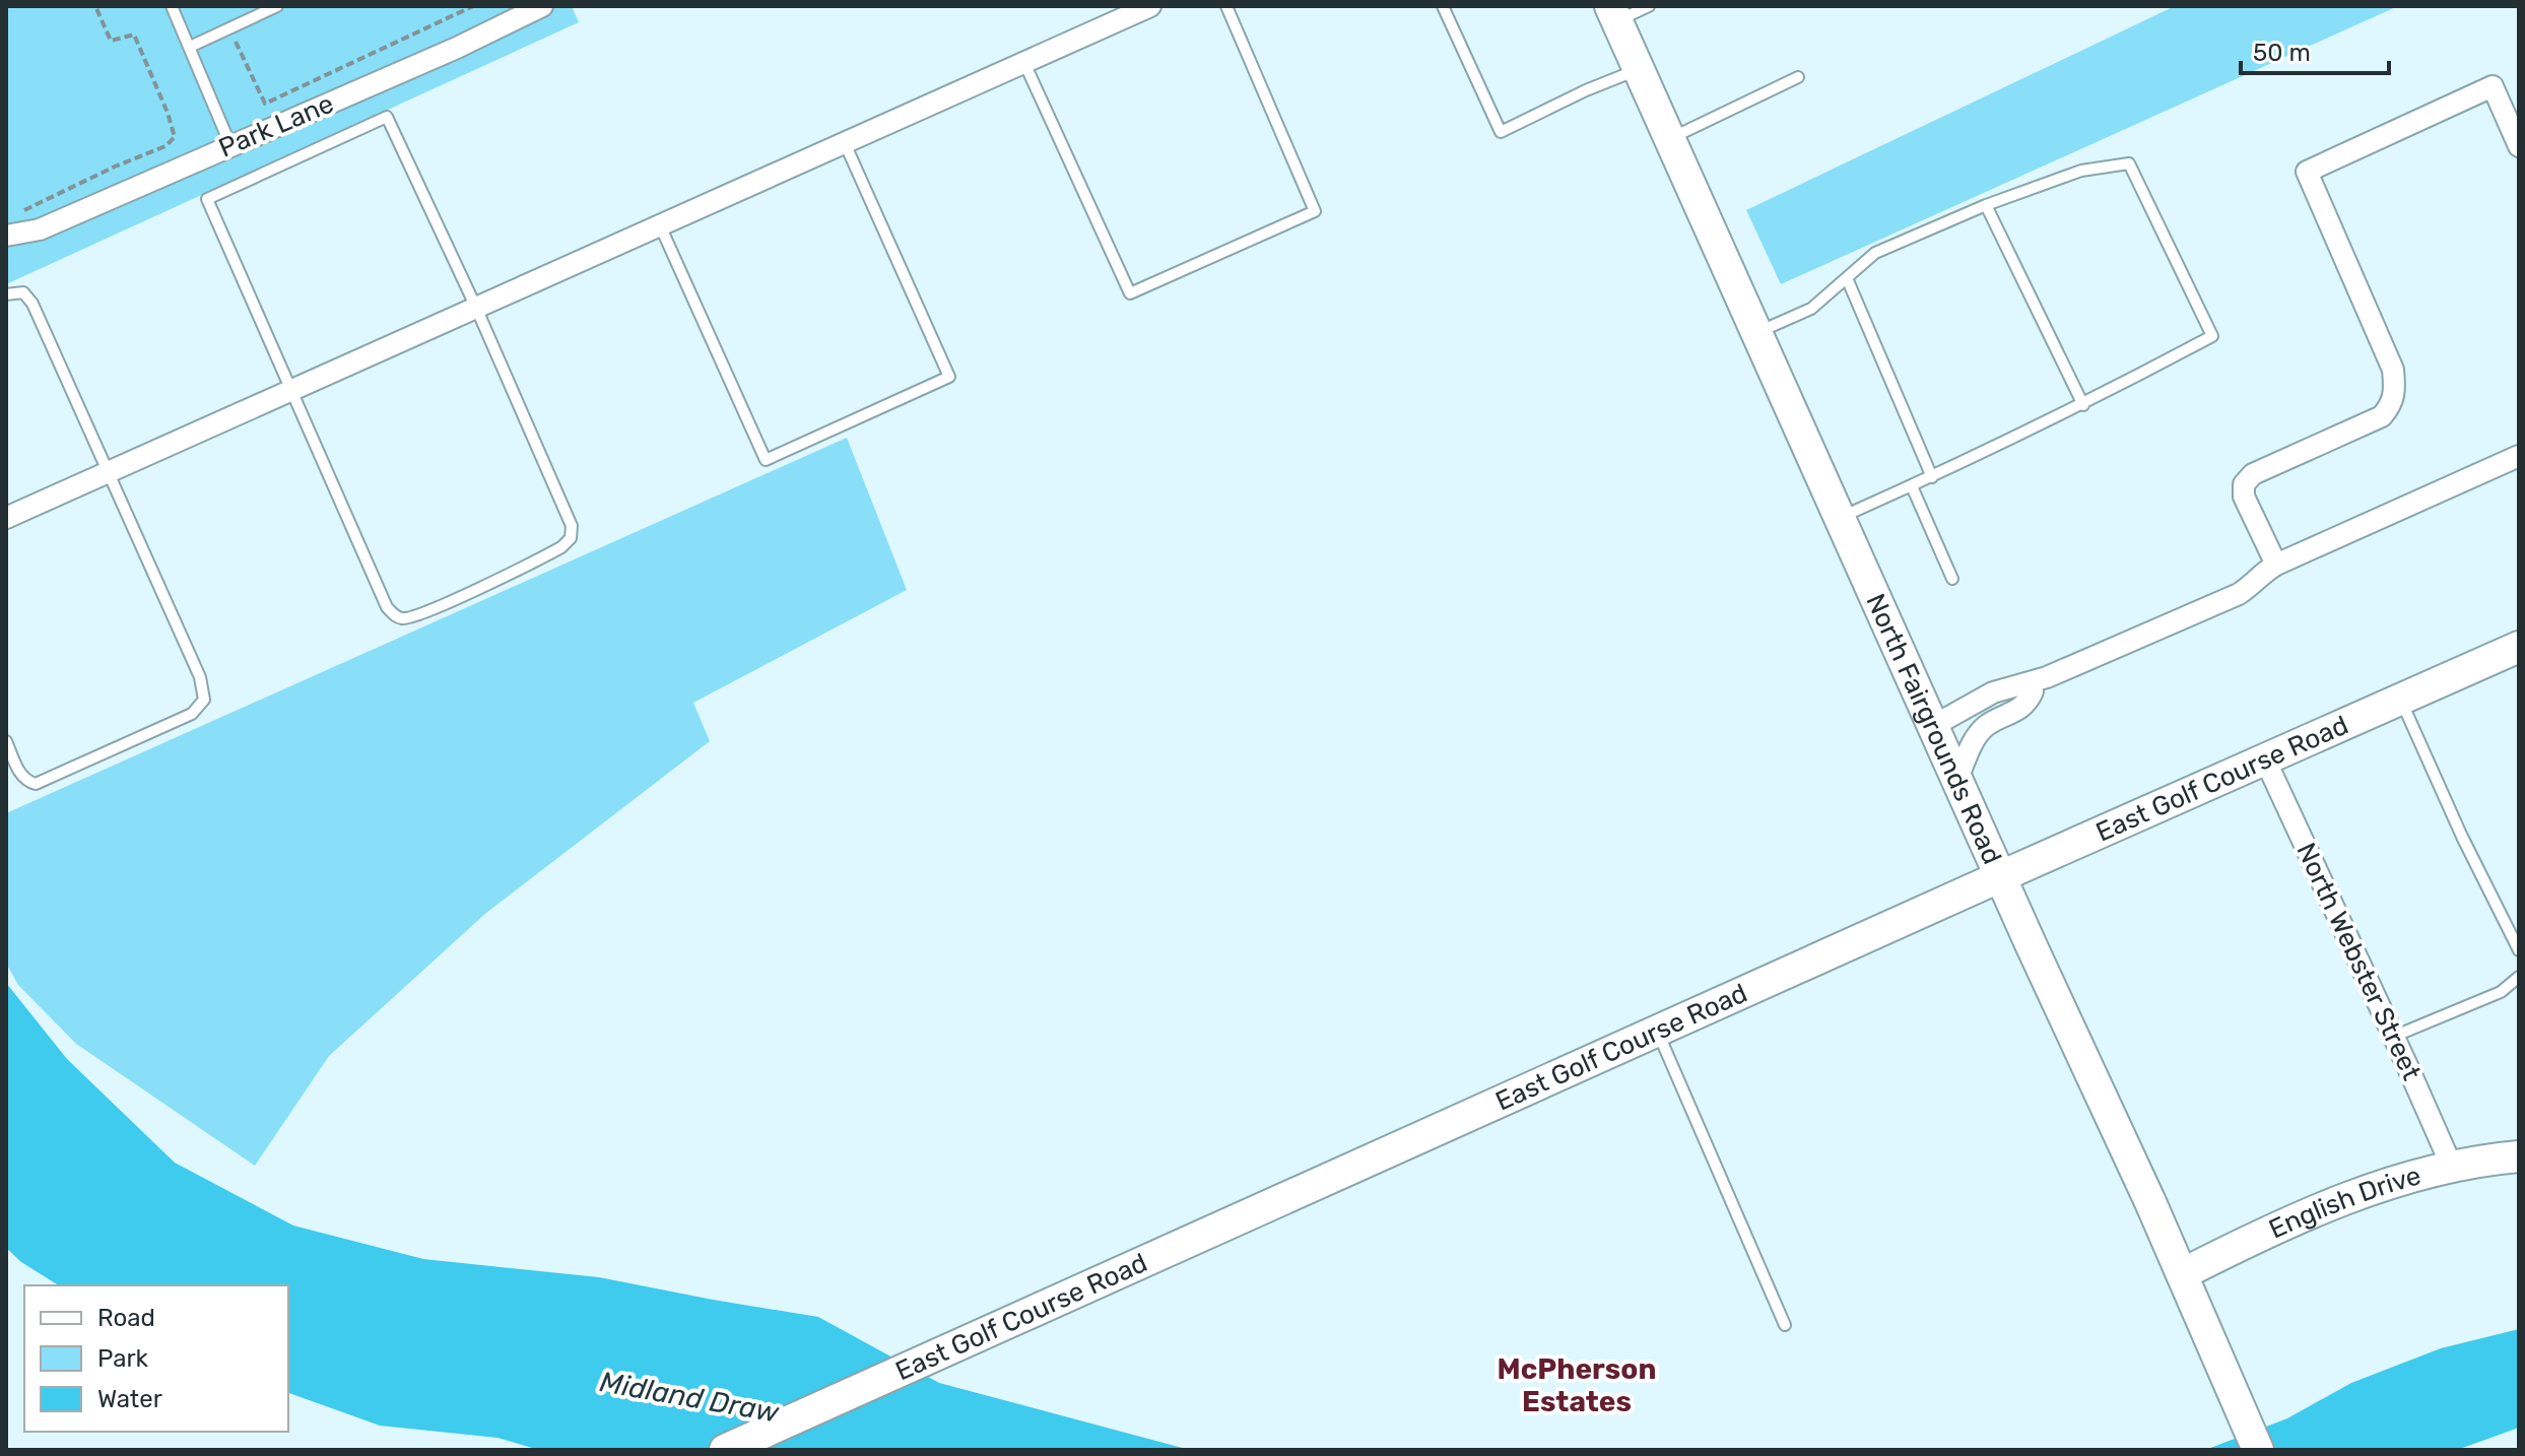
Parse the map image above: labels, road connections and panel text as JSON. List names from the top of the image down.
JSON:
{
  "streets": {
    "street": [
      "Park Lane",
      "North Fairgrounds Road",
      "East Golf Course Road",
      "North Webster Street",
      "English Drive"
    ]
  },
  "crossings": [
    ["North Fairgrounds Road", "East Golf Course Road"],
    ["North Fairgrounds Road", "English Drive"],
    ["East Golf Course Road", "North Webster Street"],
    ["North Webster Street", "English Drive"]
  ],
  "districts": ["McPherson Estates"],
  "water": ["Midland Draw"],
  "legend": ["Road", "Park", "Water"],
  "scale_bar": "50 m"
}
